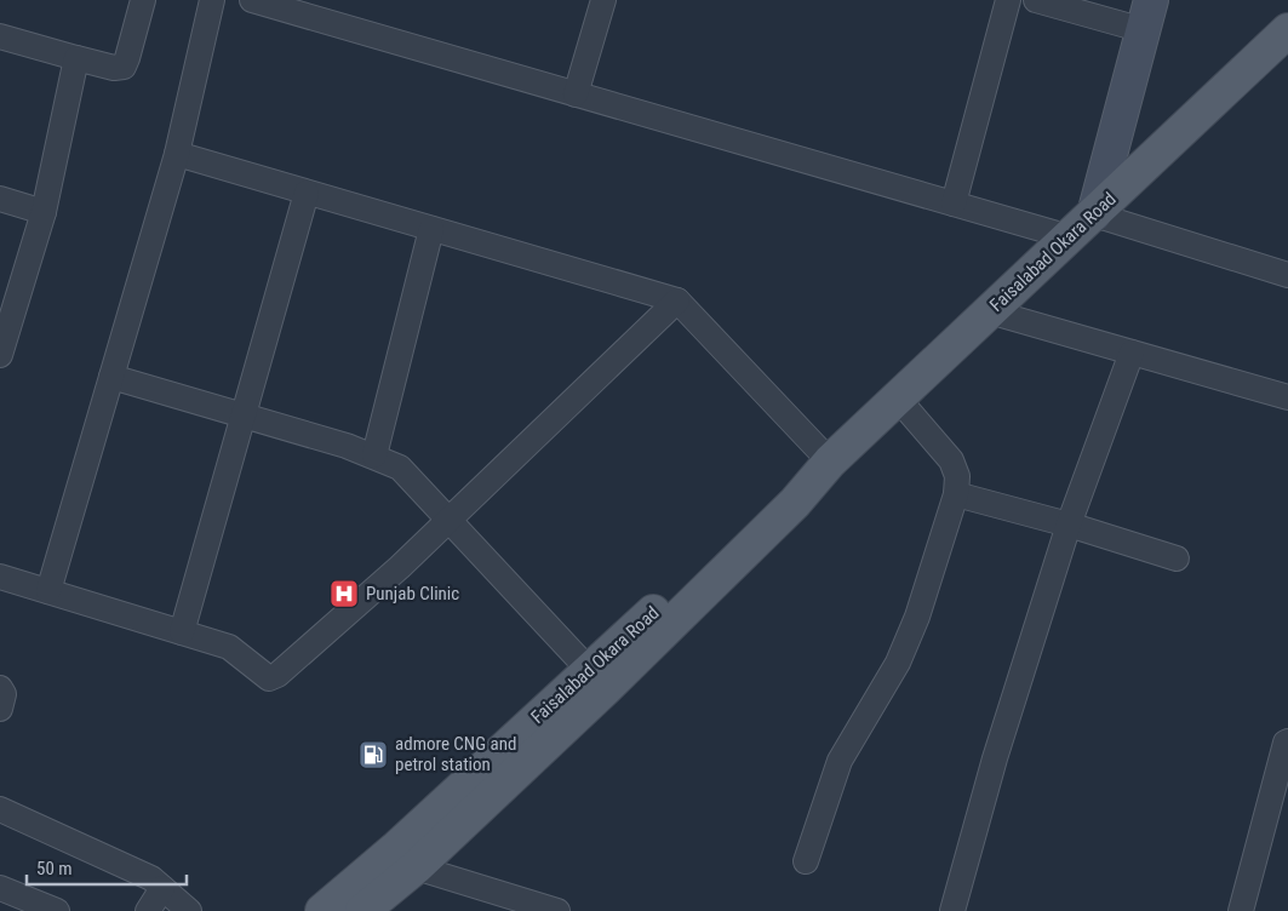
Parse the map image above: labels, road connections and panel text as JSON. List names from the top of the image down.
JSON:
{
  "streets": {
    "main road": ["Faisalabad Okara Road"]
  },
  "places": {
    "hospital": ["Punjab Clinic"],
    "fuel station": ["admore CNG and petrol station"]
  },
  "scale_bar": "50 m"
}
